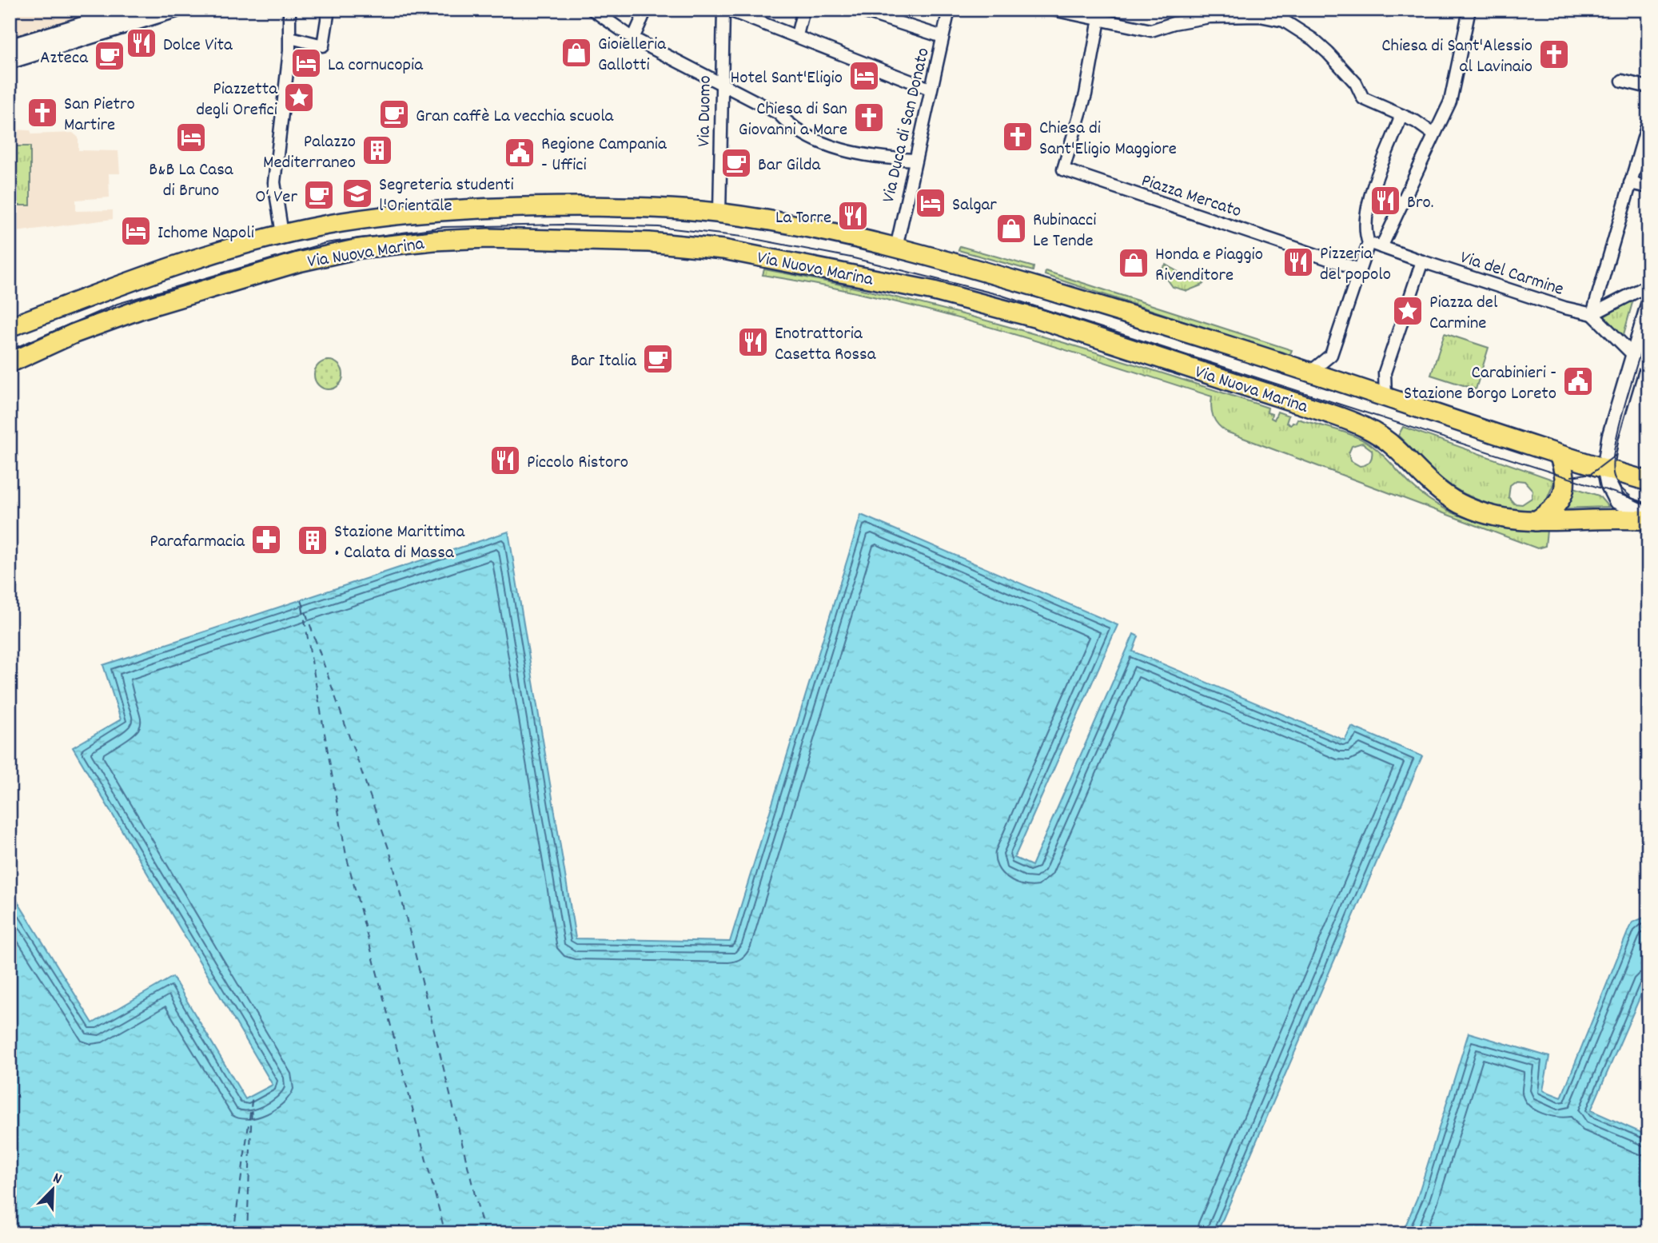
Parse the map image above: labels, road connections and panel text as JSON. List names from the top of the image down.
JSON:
{
  "streets": {
    "main road": ["Via Nuova Marina"],
    "street": [
      "Via Duomo",
      "Via Duca di San Donato",
      "Piazza Mercato",
      "Via del Carmine"
    ]
  },
  "crossings": [
    ["Via Duomo", "Via Nuova Marina"],
    ["Via Duca di San Donato", "Via Nuova Marina"]
  ],
  "places": {
    "restaurant": [
      "Dolce Vita",
      "Bro.",
      "La Torre",
      "Pizzeria del popolo",
      "Enotrattoria Casetta Rossa",
      "Piccolo Ristoro"
    ],
    "shop": ["Gioielleria Gallotti", "Rubinacci Le Tende", "Honda e Piaggio Rivenditore"],
    "church": [
      "Chiesa di Sant'Alessio al Lavinaio",
      "San Pietro Martire",
      "Chiesa di San Giovanni a Mare",
      "Chiesa di Sant'Eligio Maggiore"
    ],
    "cafe": [
      "Azteca",
      "Gran caffè La vecchia scuola",
      "Bar Gilda",
      "O‘ Ver",
      "Bar Italia"
    ],
    "hotel": [
      "La cornucopia",
      "Hotel Sant'Eligio",
      "B&B La Casa di Bruno",
      "Salgar",
      "Ichome Napoli"
    ],
    "place": ["Piazzetta degli Orefici", "Piazza del Carmine"],
    "building": ["Palazzo Mediterraneo", "Stazione Marittima • Calata di Massa"],
    "public building": ["Regione Campania - Uffici", "Carabinieri - Stazione Borgo Loreto"],
    "school or university": ["Segreteria studenti l'Orientale"],
    "pharmacy": ["Parafarmacia"]
  },
  "north": "top right"
}
